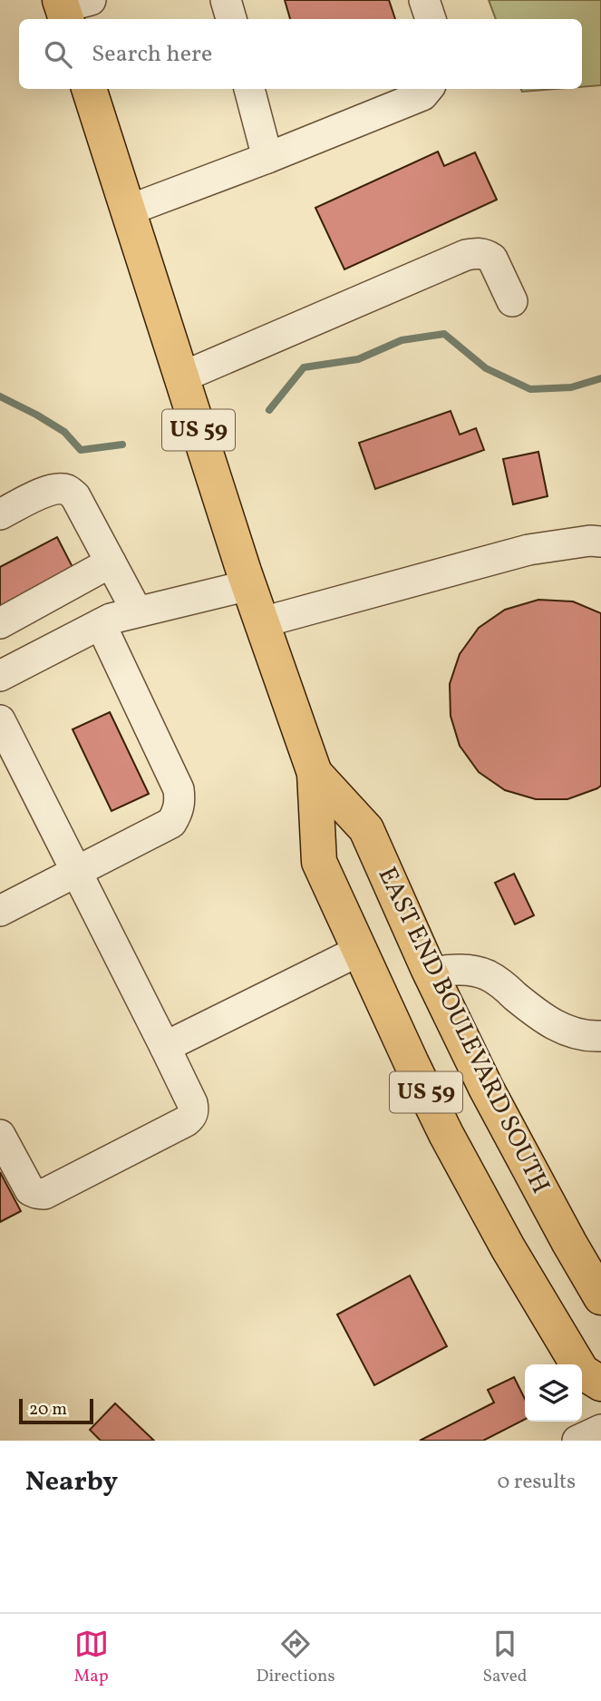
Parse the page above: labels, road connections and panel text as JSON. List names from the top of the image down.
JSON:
{
  "streets": {
    "highway": ["US 59", "EAST END BOULEVARD SOUTH"]
  },
  "scale_bar": "20 m",
  "page": {
    "search": "Search here",
    "scale": "20 m",
    "heading": ["Nearby", "0 results"],
    "nav": ["Map", "Directions", "Saved"]
  }
}
